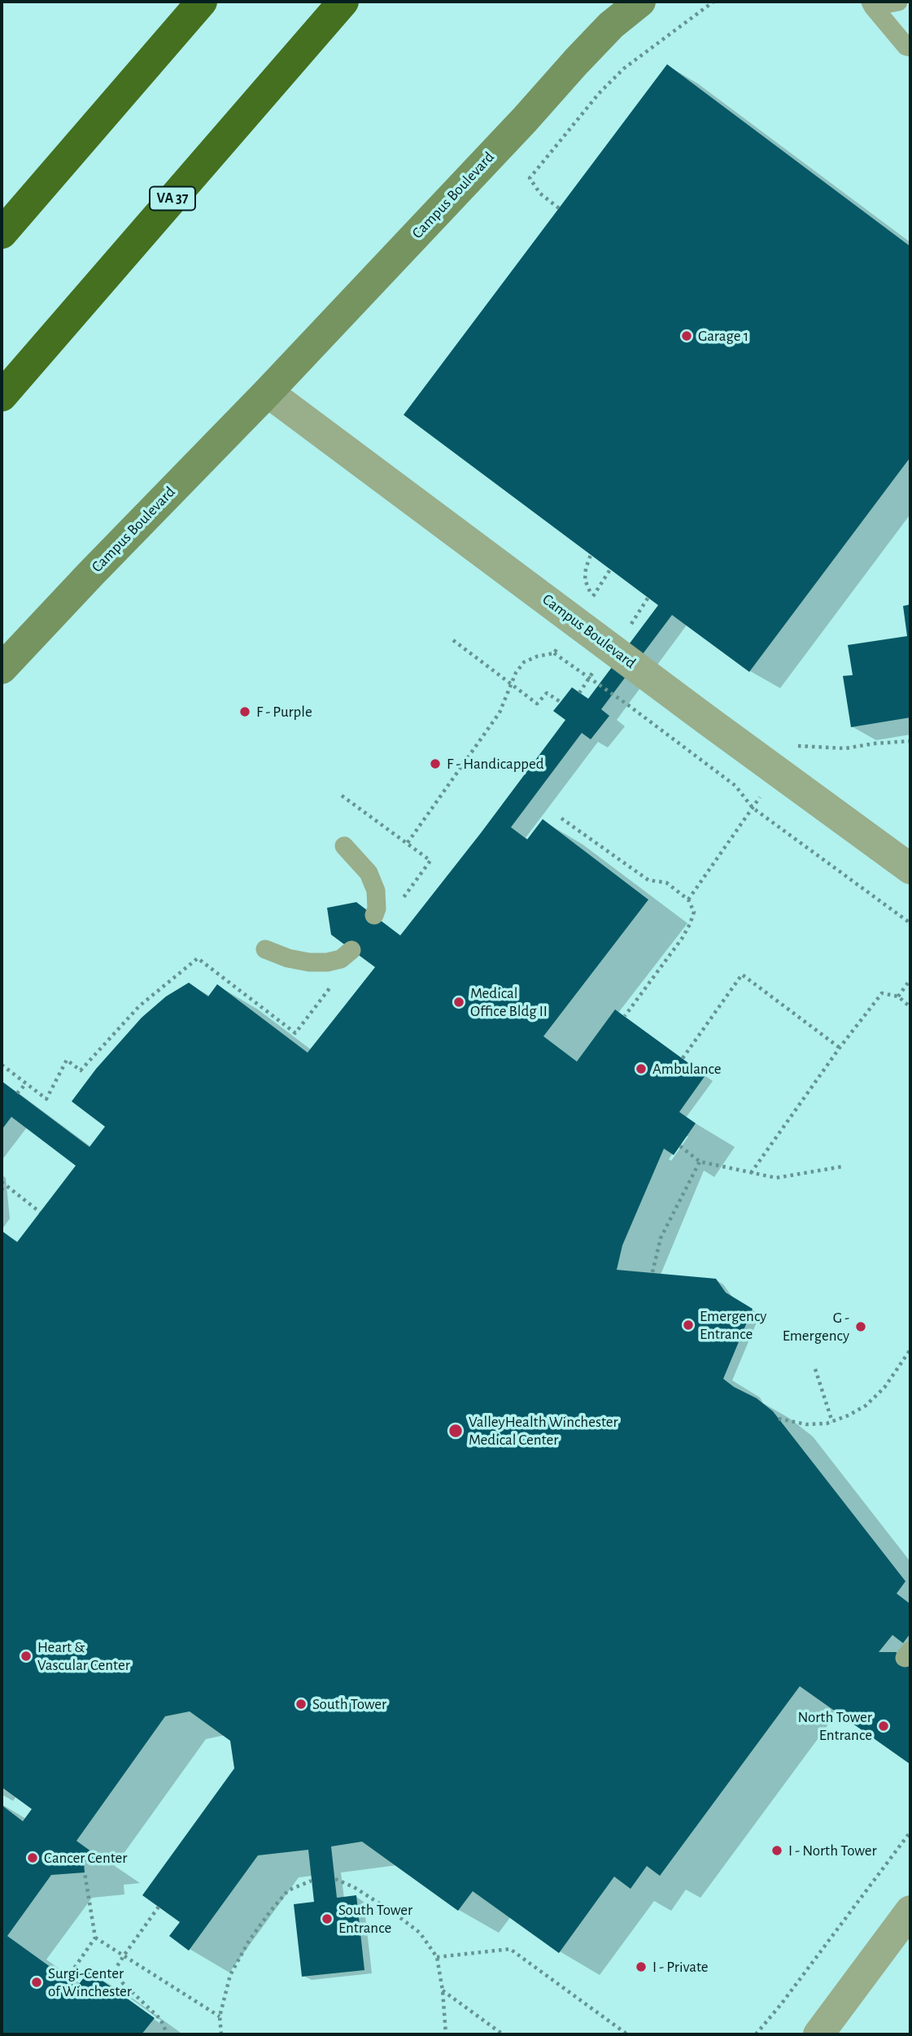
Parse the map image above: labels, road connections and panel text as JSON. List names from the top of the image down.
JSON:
{
  "streets": {
    "highway": ["VA 37"],
    "street": ["Campus Boulevard"]
  },
  "places": [
    "Garage 1",
    "F - Purple",
    "F - Handicapped",
    "Medical Office Bldg II",
    "Ambulance",
    "Emergency Entrance",
    "G - Emergency",
    "ValleyHealth Winchester Medical Center",
    "Heart & Vascular Center",
    "South Tower",
    "North Tower Entrance",
    "I - North Tower",
    "Cancer Center",
    "South Tower Entrance",
    "I - Private",
    "Surgi-Center of Winchester"
  ]
}
